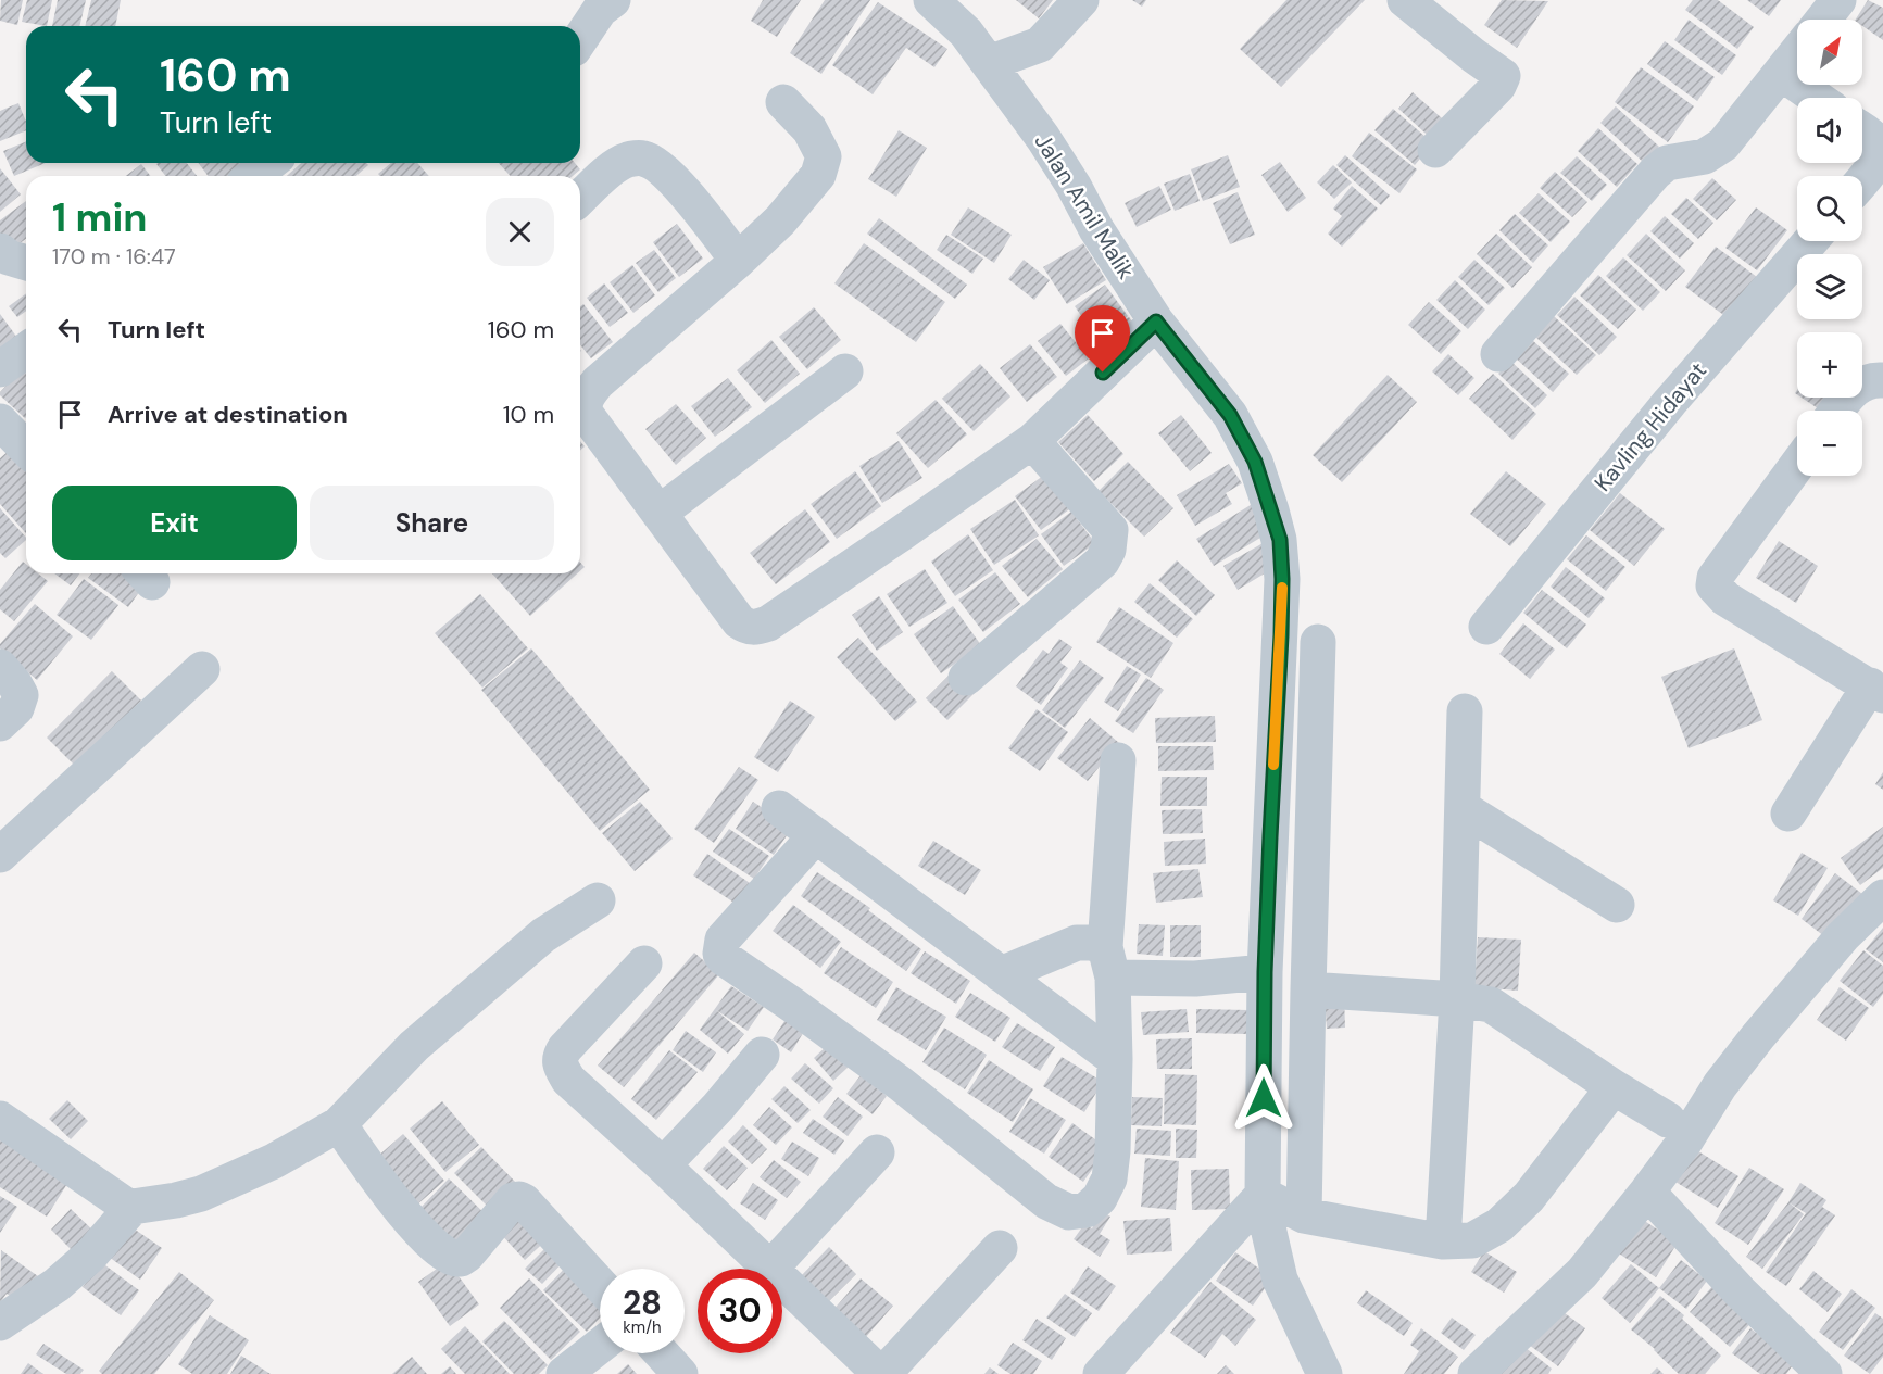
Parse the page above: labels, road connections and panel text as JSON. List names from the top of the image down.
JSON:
{
  "streets": {
    "street": ["Jalan Amil Malik", "Kavling Hidayat"]
  },
  "north": "top right",
  "page": {
    "map_buttons": ["+", "−"],
    "turn": ["160 m", "Turn left"],
    "heading": ["1 min", "170 m · 16:47"],
    "list": [
      {
        "name": "Turn left",
        "value": "160 m"
      },
      {
        "name": "Arrive at destination",
        "value": "10 m"
      }
    ],
    "buttons": ["Exit", "Share"],
    "speed": "28 km/h",
    "limit": "30"
  }
}
